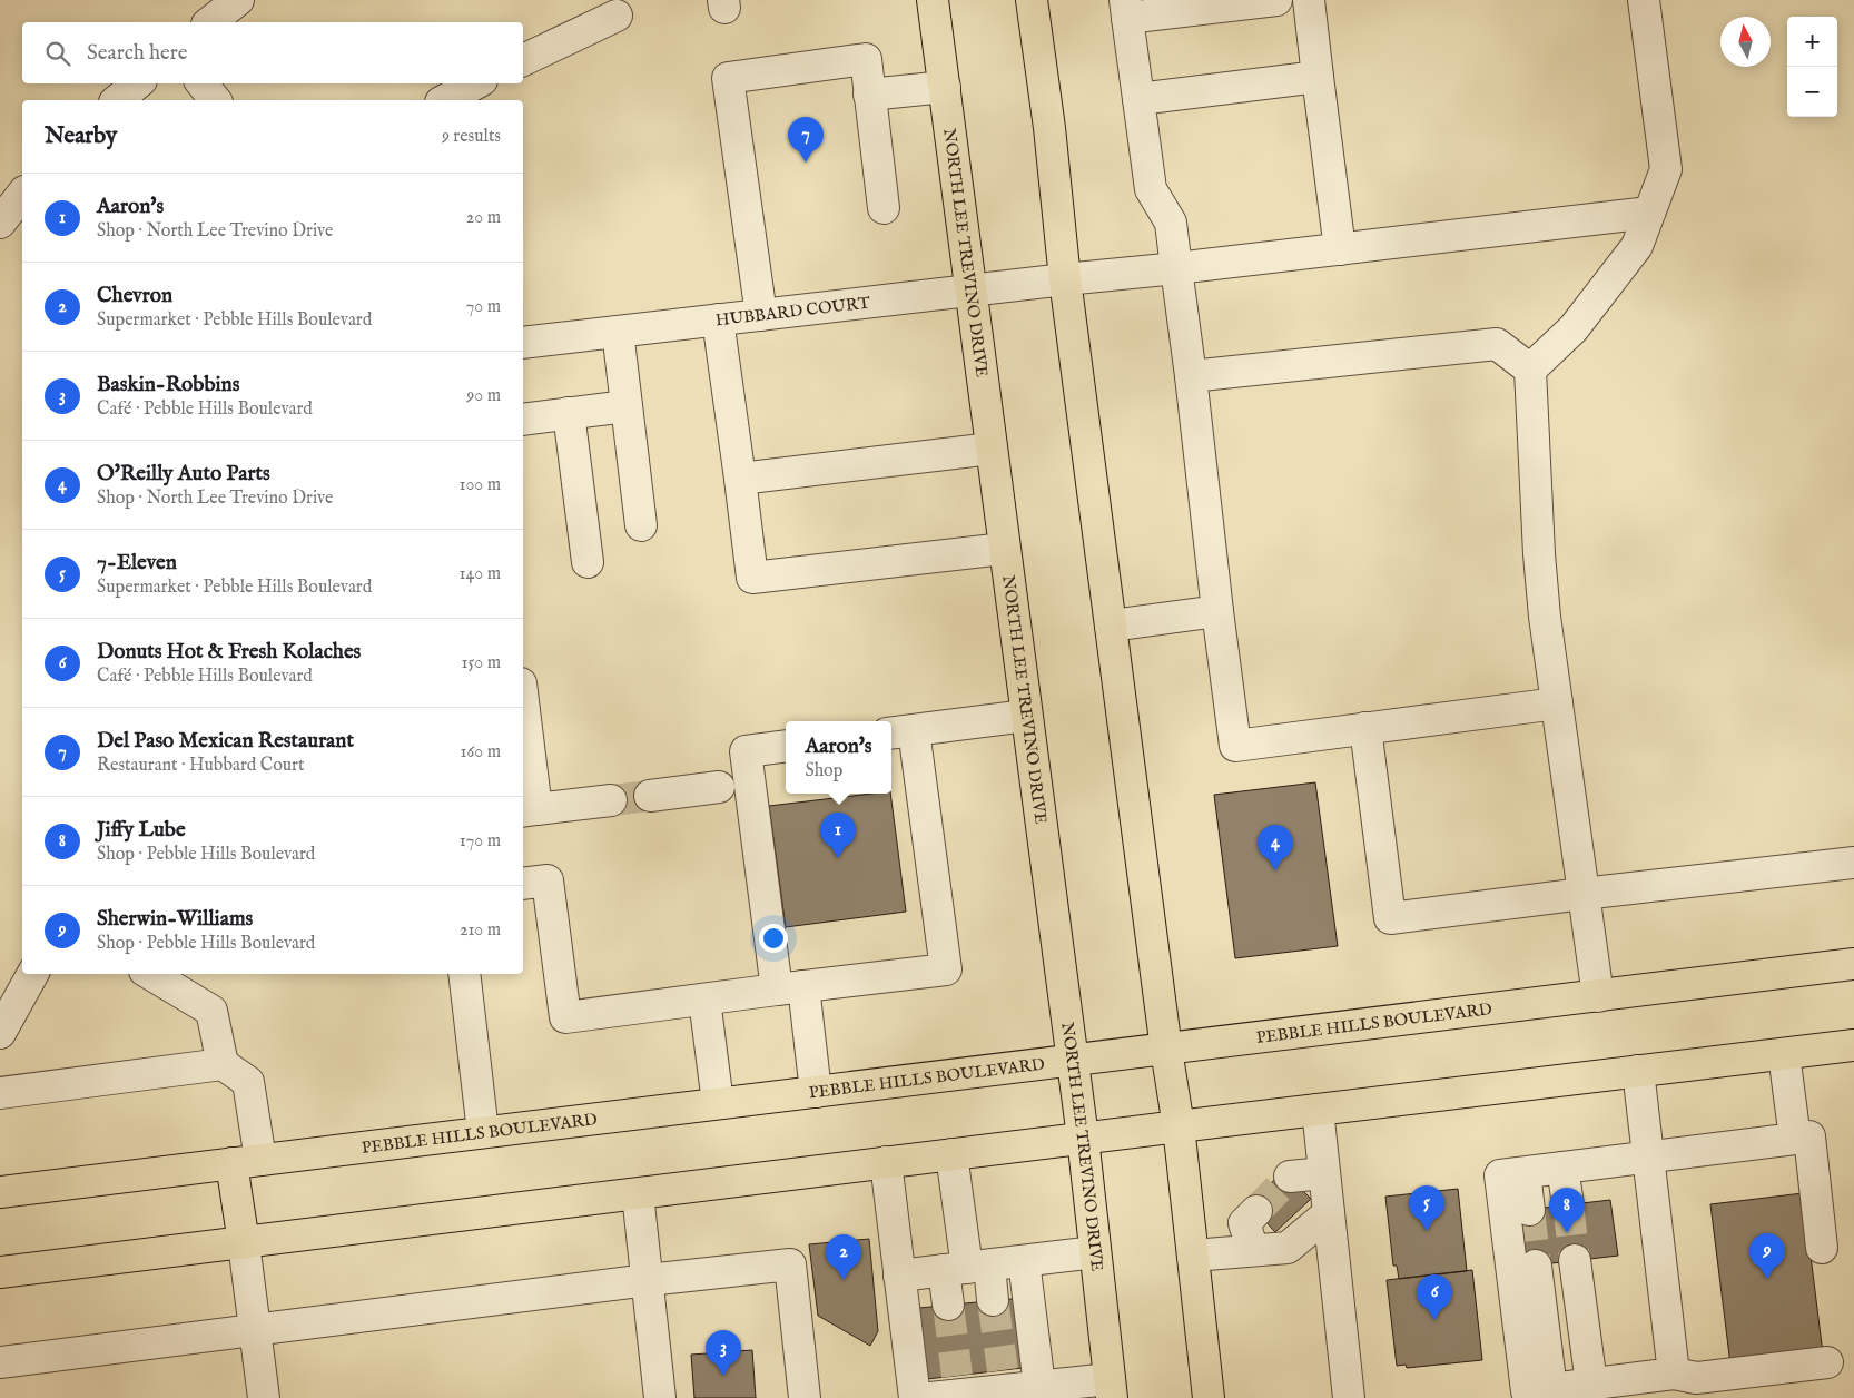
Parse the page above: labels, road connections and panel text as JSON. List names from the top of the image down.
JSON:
{
  "streets": {
    "main road": ["NORTH LEE TREVINO DRIVE", "PEBBLE HILLS BOULEVARD"],
    "street": ["HUBBARD COURT"]
  },
  "crossings": [
    ["NORTH LEE TREVINO DRIVE", "HUBBARD COURT"],
    ["NORTH LEE TREVINO DRIVE", "PEBBLE HILLS BOULEVARD"]
  ],
  "north": "top",
  "page": {
    "map_buttons": ["+", "−"],
    "search": "Search here",
    "heading": ["Nearby", "9 results"],
    "pins": [
      "7",
      "1",
      "4",
      "5",
      "8",
      "9",
      "2",
      "6",
      "3"
    ],
    "list": [
      {
        "mark": "1",
        "name": "Aaron's",
        "note": "Shop · North Lee Trevino Drive",
        "value": "20 m"
      },
      {
        "mark": "2",
        "name": "Chevron",
        "note": "Supermarket · Pebble Hills Boulevard",
        "value": "70 m"
      },
      {
        "mark": "3",
        "name": "Baskin-Robbins",
        "note": "Café · Pebble Hills Boulevard",
        "value": "90 m"
      },
      {
        "mark": "4",
        "name": "O'Reilly Auto Parts",
        "note": "Shop · North Lee Trevino Drive",
        "value": "100 m"
      },
      {
        "mark": "5",
        "name": "7-Eleven",
        "note": "Supermarket · Pebble Hills Boulevard",
        "value": "140 m"
      },
      {
        "mark": "6",
        "name": "Donuts Hot & Fresh Kolaches",
        "note": "Café · Pebble Hills Boulevard",
        "value": "150 m"
      },
      {
        "mark": "7",
        "name": "Del Paso Mexican Restaurant",
        "note": "Restaurant · Hubbard Court",
        "value": "160 m"
      },
      {
        "mark": "8",
        "name": "Jiffy Lube",
        "note": "Shop · Pebble Hills Boulevard",
        "value": "170 m"
      },
      {
        "mark": "9",
        "name": "Sherwin-Williams",
        "note": "Shop · Pebble Hills Boulevard",
        "value": "210 m"
      }
    ],
    "popup": ["Aaron's", "Shop"]
  }
}
